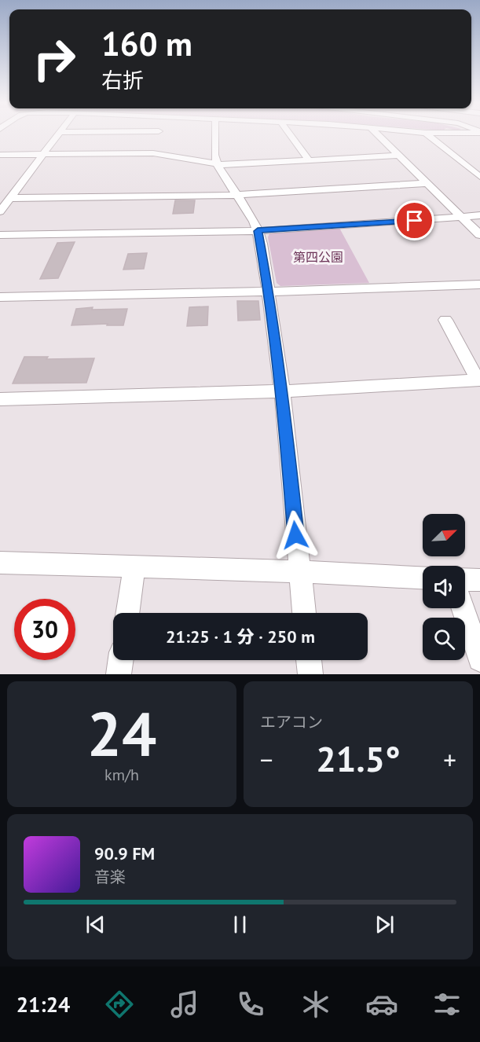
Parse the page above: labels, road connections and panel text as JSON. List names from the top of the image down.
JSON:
{
  "parks": ["第四公園"],
  "north": "top right",
  "page": {
    "turn": ["160 m", "右折"],
    "limit": "30",
    "trip": "21:25 · 1 分 · 250 m",
    "tile": [
      ["24", "km/h"],
      "エアコン"
    ],
    "heat": ["−", "21.5°", "+"],
    "song": ["90.9 FM", "音楽"],
    "tabs": "21:24"
  }
}
